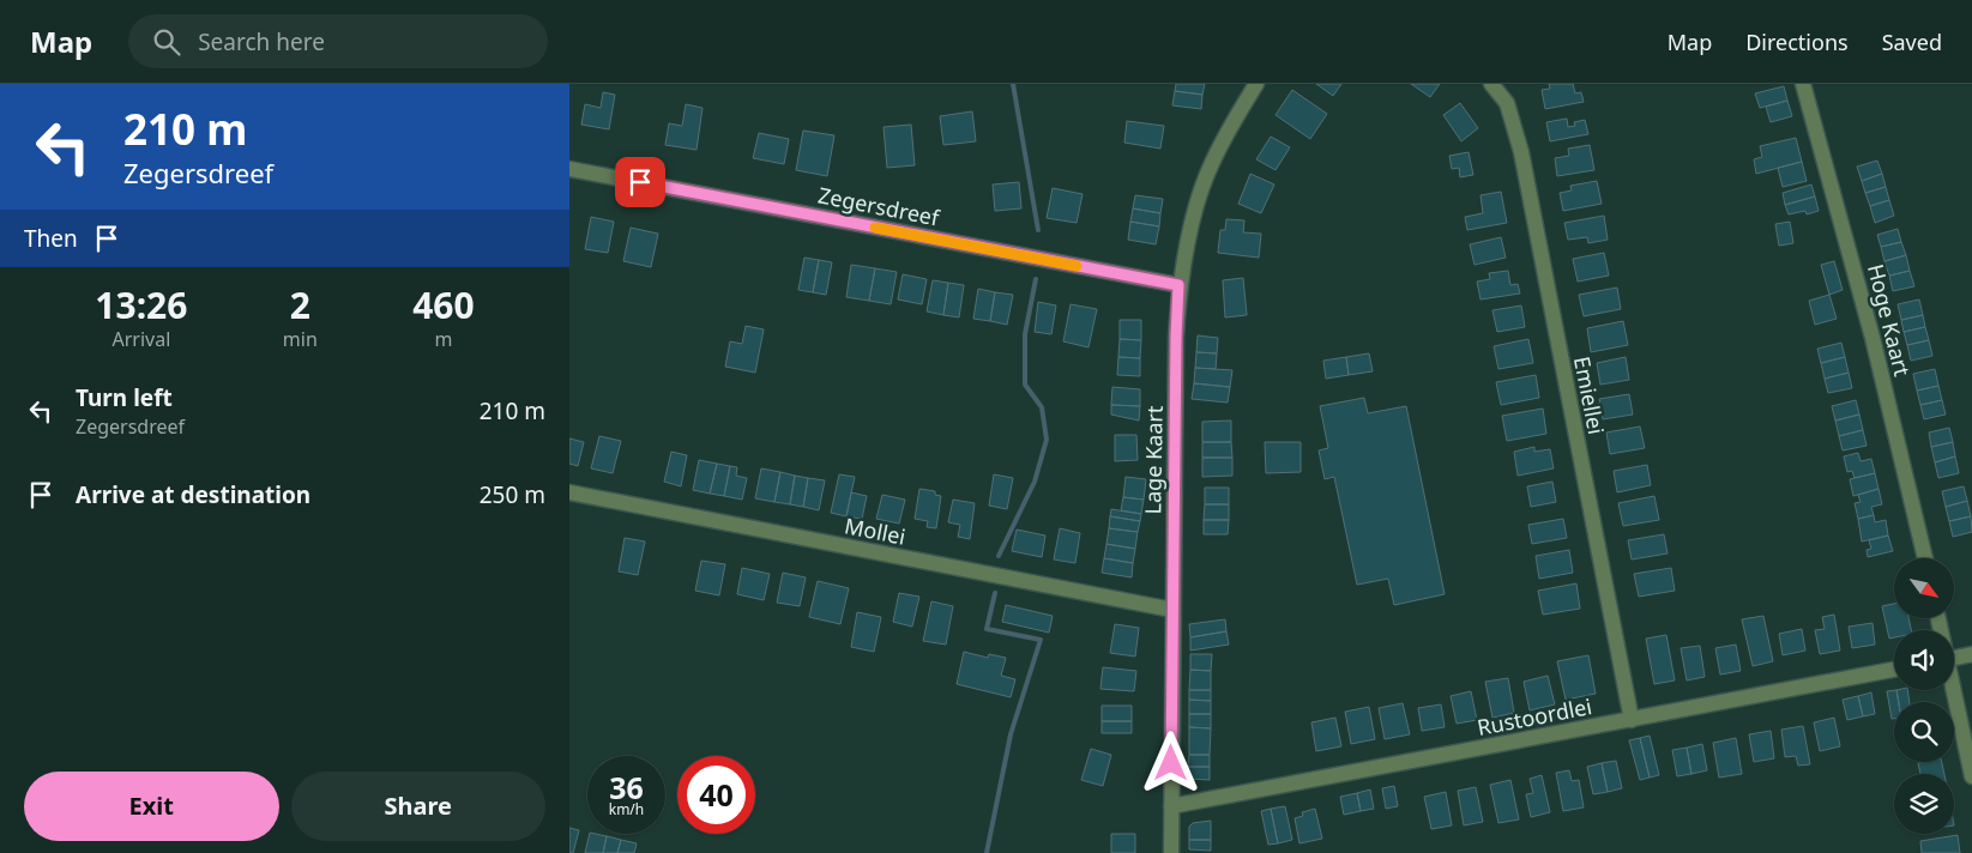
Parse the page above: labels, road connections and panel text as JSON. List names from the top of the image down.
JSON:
{
  "streets": {
    "street": [
      "Zegersdreef",
      "Hoge Kaart",
      "Emiellei",
      "Lage Kaart",
      "Mollei",
      "Rustoordlei"
    ]
  },
  "crossings": [
    ["Zegersdreef", "Lage Kaart"],
    ["Emiellei", "Rustoordlei"],
    ["Lage Kaart", "Mollei"],
    ["Lage Kaart", "Rustoordlei"]
  ],
  "north": "bottom right",
  "page": {
    "header": "Map",
    "search": "Search here",
    "nav": ["Map", "Directions", "Saved"],
    "turn": ["210 m", "Zegersdreef"],
    "then": "Then",
    "eta": [
      "13:26",
      "Arrival",
      "2",
      "min",
      "460",
      "m"
    ],
    "list": [
      {
        "name": "Turn left",
        "note": "Zegersdreef",
        "value": "210 m"
      },
      {
        "name": "Arrive at destination",
        "value": "250 m"
      }
    ],
    "speed": "36 km/h",
    "limit": "40",
    "buttons": ["Exit", "Share"]
  }
}
